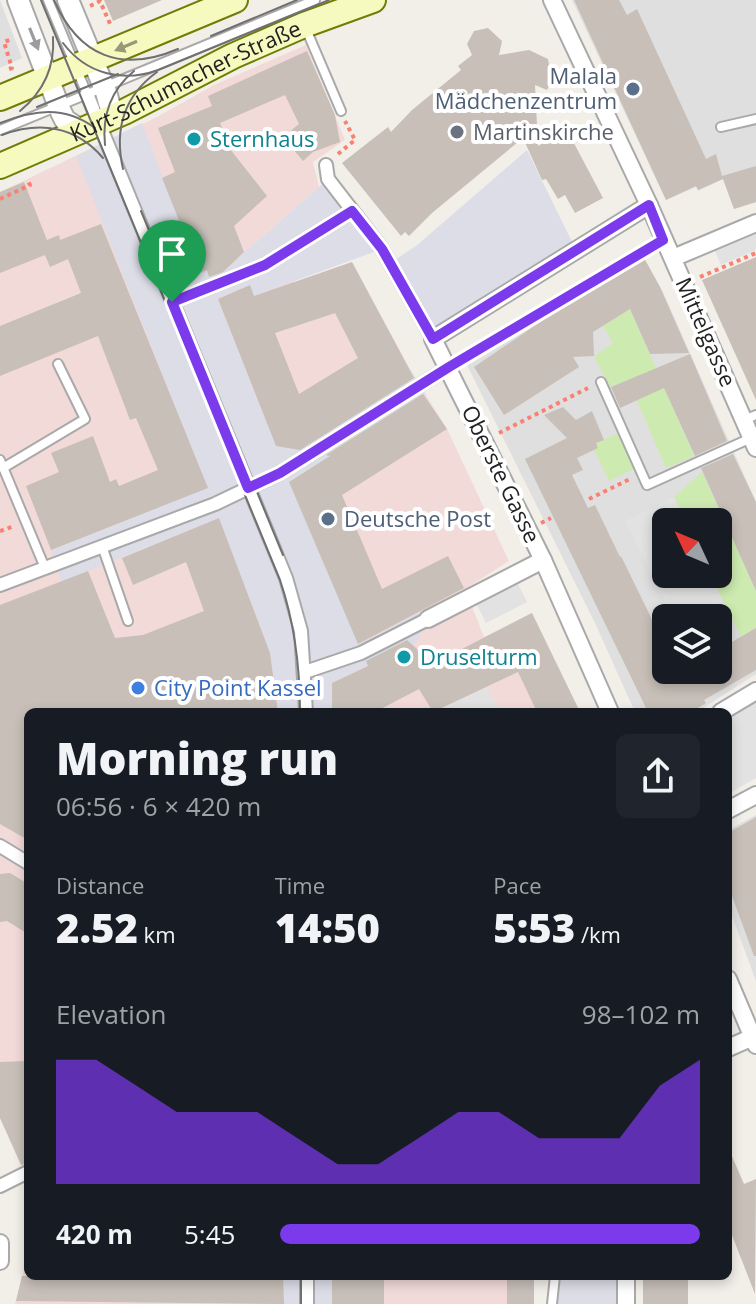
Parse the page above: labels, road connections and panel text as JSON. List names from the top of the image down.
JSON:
{
  "streets": {
    "main road": ["Kurt-Schumacher-Straße"],
    "street": ["Mittelgasse", "Oberste Gasse"]
  },
  "places": [
    "Malala Mädchenzentrum",
    "Martinskirche",
    "Sternhaus",
    "Deutsche Post",
    "Druselturm",
    "City Point Kassel"
  ],
  "north": "top left",
  "page": {
    "heading": ["Morning run", "06:56 · 6 × 420 m"],
    "stats": [
      ["Distance", "2.52 km"],
      ["Time", "14:50"],
      ["Pace", "5:53 /km"]
    ],
    "chart": ["Elevation", "98–102 m"],
    "list": [
      {
        "name": "420 m",
        "note": "5:45"
      }
    ]
  }
}
